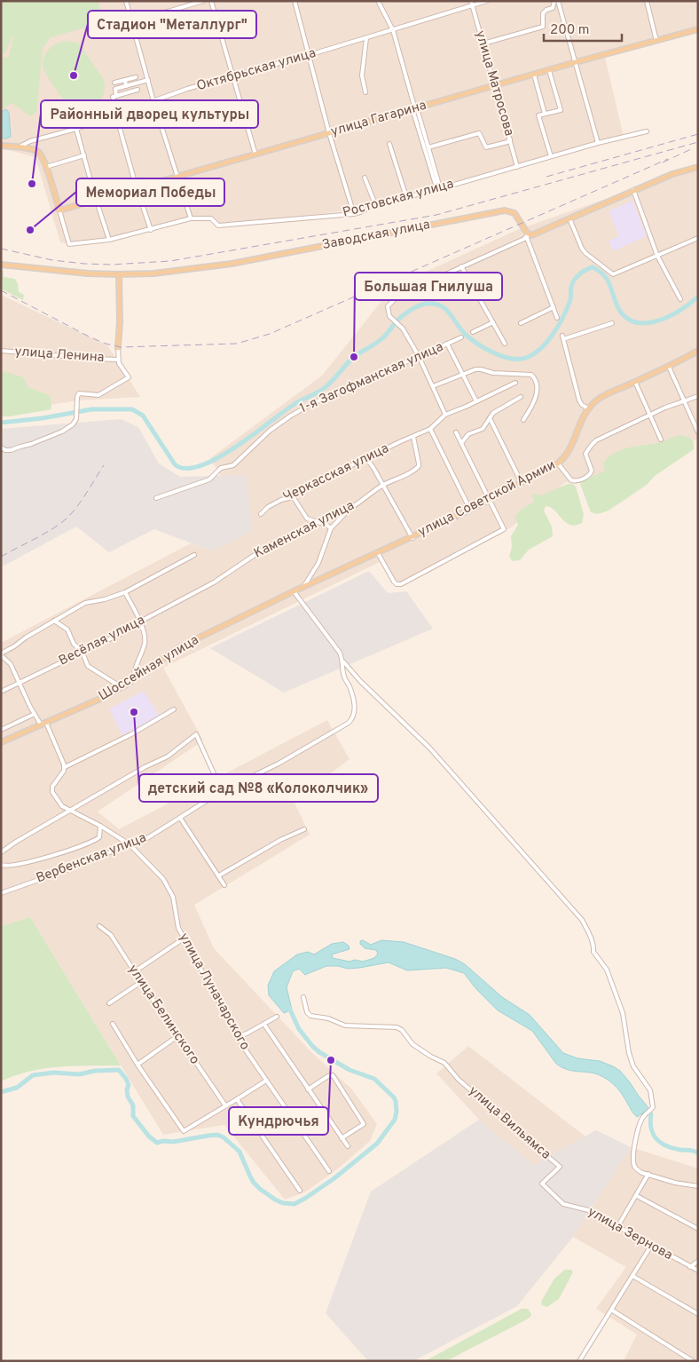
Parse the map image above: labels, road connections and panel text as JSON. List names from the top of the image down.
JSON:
{
  "streets": {
    "main road": [
      "Октябрьская улица",
      "улица Гагарина",
      "Заводская улица",
      "улица Советской Армии",
      "Шоссейная улица"
    ],
    "street": [
      "улица Матросова",
      "Ростовская улица",
      "улица Ленина",
      "1-я Загофманская улица",
      "Черкасская улица",
      "Каменская улица",
      "Весёлая улица",
      "Вербенская улица",
      "улица Луначарского",
      "улица Белинского",
      "улица Вильямса",
      "улица Зернова"
    ]
  },
  "crossings": [
    ["Октябрьская улица", "улица Матросова"],
    ["улица Матросова", "улица Гагарина"],
    ["улица Матросова", "Ростовская улица"],
    ["улица Гагарина", "Ростовская улица"],
    ["Черкасская улица", "Каменская улица"],
    ["улица Советской Армии", "Шоссейная улица"],
    ["Каменская улица", "Весёлая улица"],
    ["Вербенская улица", "улица Луначарского"],
    ["улица Вильямса", "улица Зернова"]
  ],
  "places": [
    "Стадион \"Металлург\"",
    "Районный дворец культуры",
    "Мемориал Победы",
    "Большая Гнилуша",
    "детский сад №8 «Колоколчик»",
    "Кундрючья"
  ],
  "scale_bar": "200 m"
}
